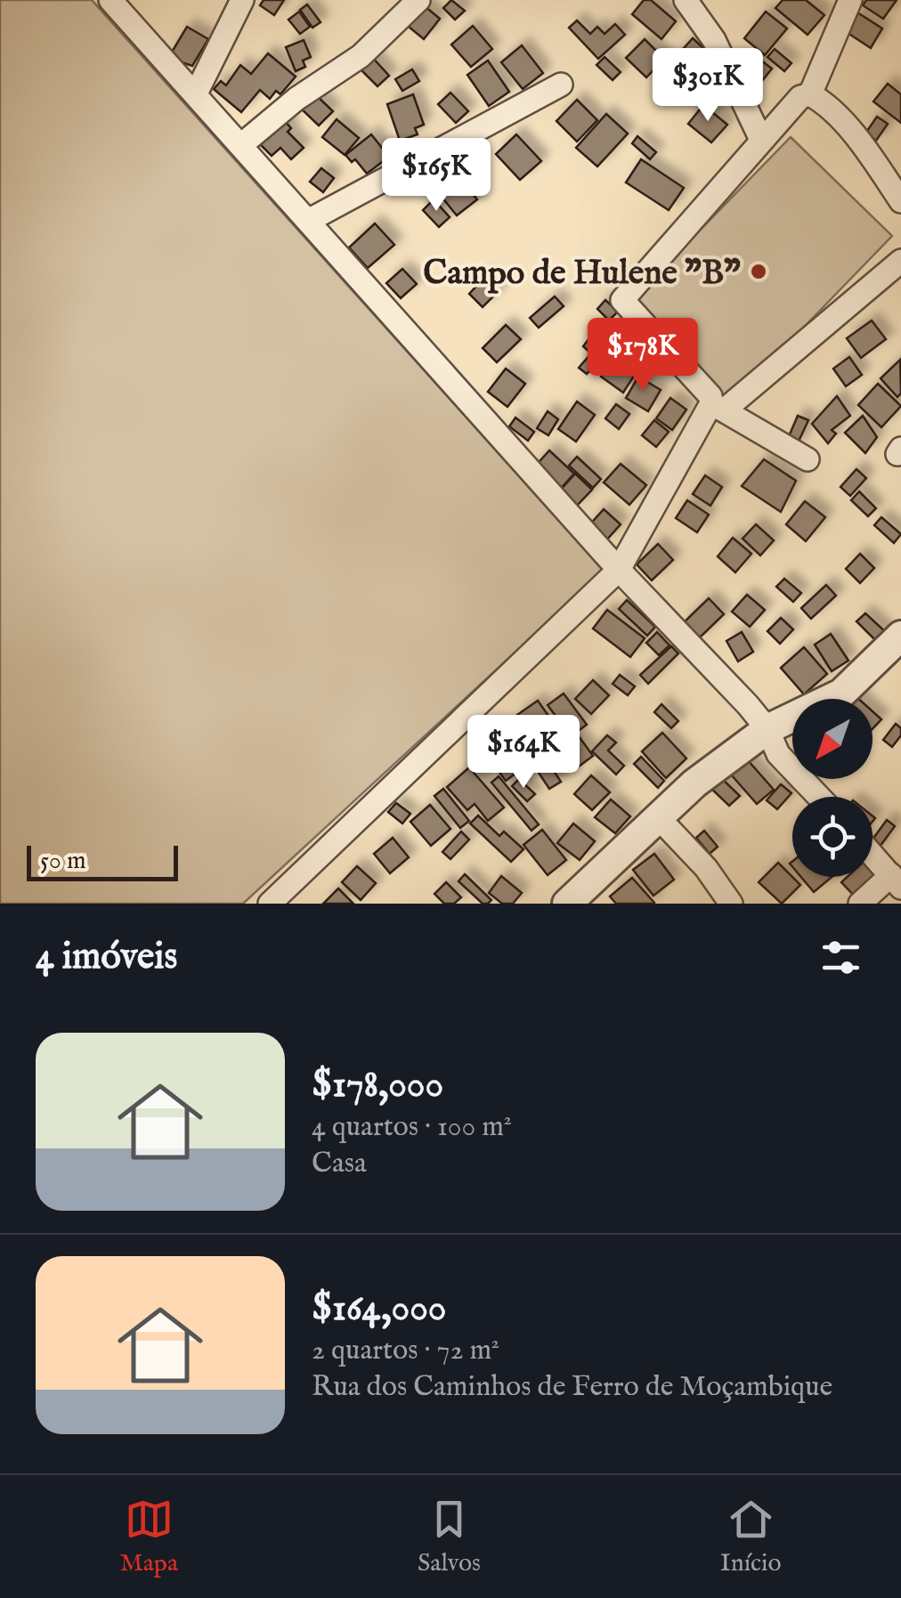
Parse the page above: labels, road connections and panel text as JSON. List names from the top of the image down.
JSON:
{
  "places": ["Campo de Hulene \"B\""],
  "scale_bar": "50 m",
  "north": "bottom left",
  "page": {
    "price": [
      "$301K",
      "$165K",
      "$178K",
      "$164K"
    ],
    "scale": "50 m",
    "heading": "4 imóveis",
    "list": [
      {
        "name": "$178,000",
        "note": "4 quartos · 100 m² · Casa"
      },
      {
        "name": "$164,000",
        "note": "2 quartos · 72 m² · Rua dos Caminhos de Ferro de Moçambique"
      }
    ],
    "tabs": ["Mapa", "Salvos", "Início"]
  }
}
